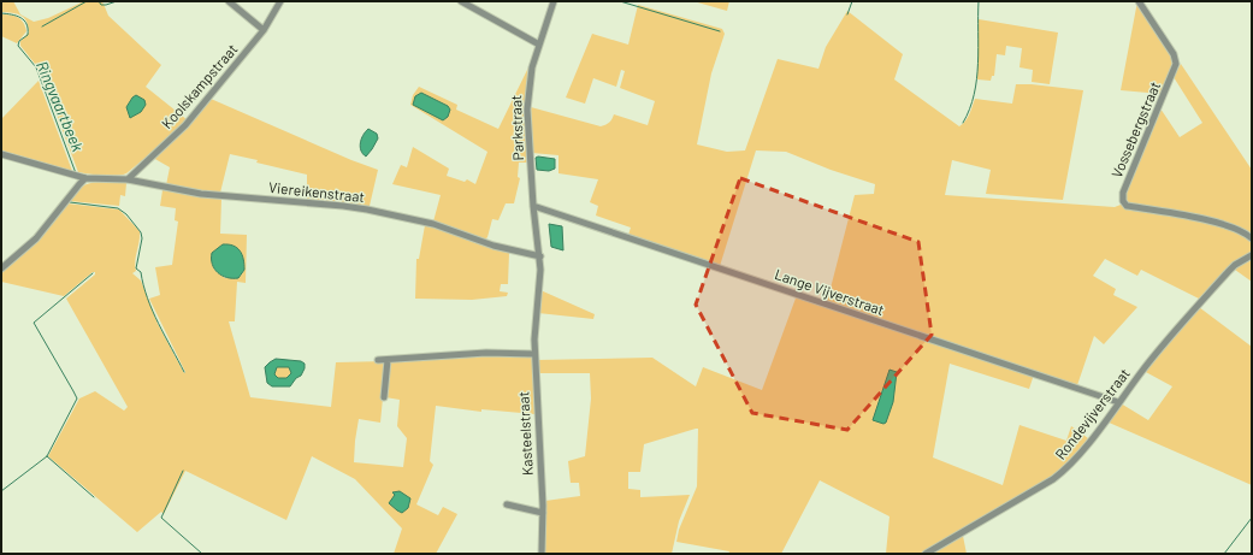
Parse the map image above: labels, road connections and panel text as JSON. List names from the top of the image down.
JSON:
{
  "streets": {
    "street": [
      "Koolskampstraat",
      "Parkstraat",
      "Vossebergstraat",
      "Viereikenstraat",
      "Lange Vijverstraat",
      "Rondevijverstraat",
      "Kasteelstraat"
    ]
  },
  "crossings": [
    ["Koolskampstraat", "Viereikenstraat"],
    ["Parkstraat", "Viereikenstraat"],
    ["Parkstraat", "Lange Vijverstraat"],
    ["Parkstraat", "Kasteelstraat"],
    ["Viereikenstraat", "Kasteelstraat"],
    ["Lange Vijverstraat", "Rondevijverstraat"]
  ],
  "water": ["Ringvaartbeek"]
}
